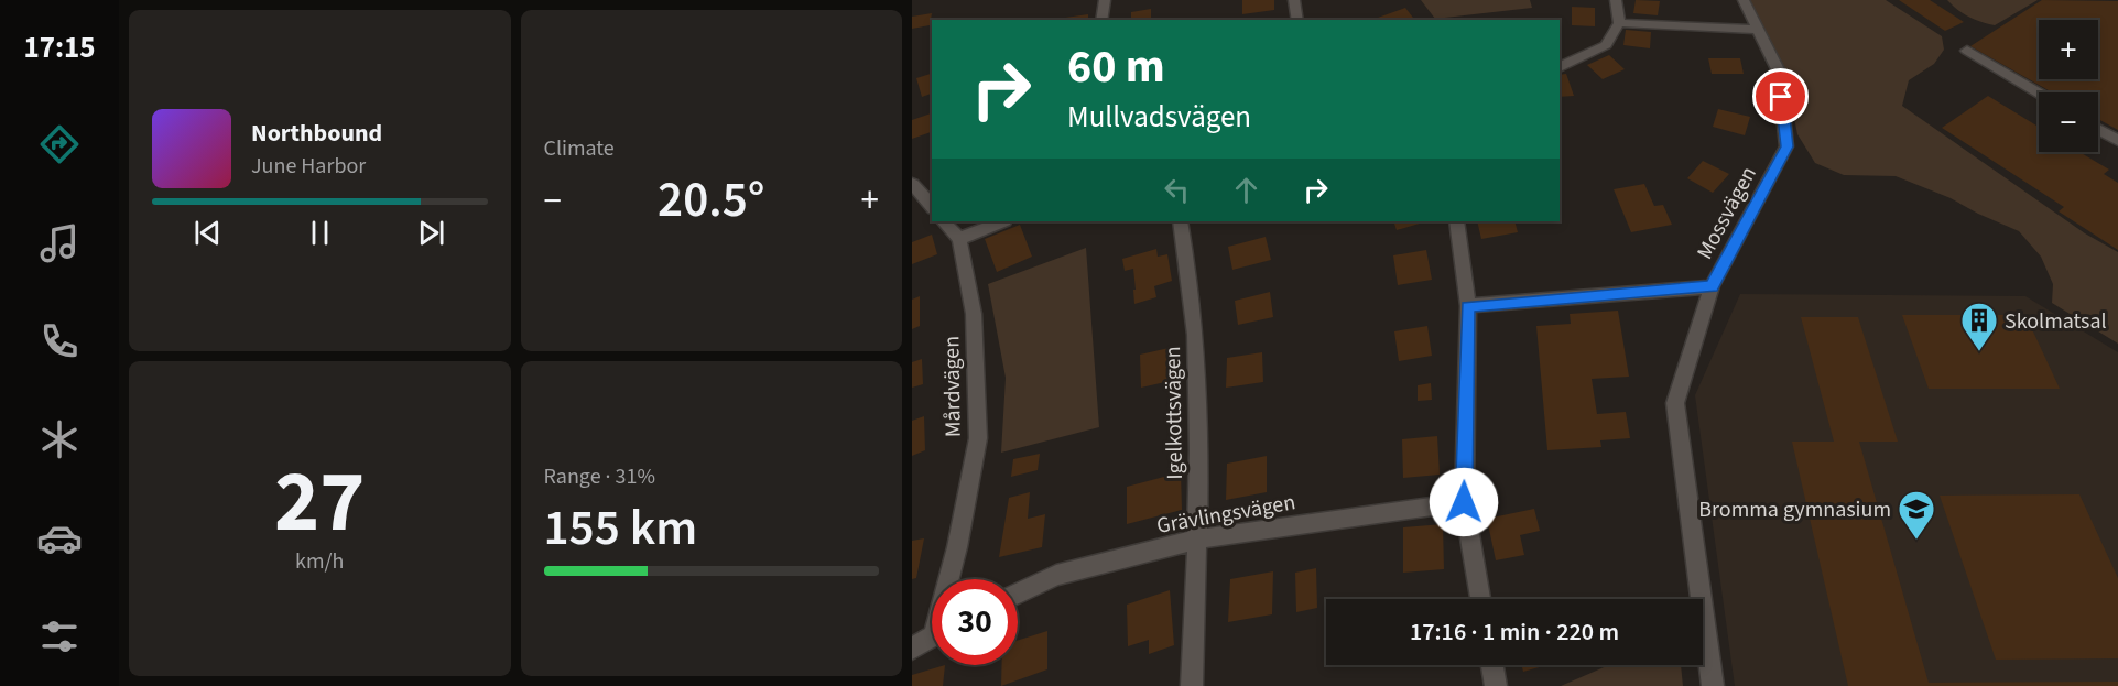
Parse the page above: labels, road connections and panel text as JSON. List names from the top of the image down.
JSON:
{
  "streets": {
    "street": [
      "Mossvägen",
      "Mårdvägen",
      "Igelkottsvägen",
      "Grävlingsvägen"
    ]
  },
  "crossings": [
    ["Igelkottsvägen", "Grävlingsvägen"]
  ],
  "places": {
    "building": ["Skolmatsal"],
    "school or university": ["Bromma gymnasium"]
  },
  "page": {
    "tabs": "17:15",
    "tile": [
      "Climate",
      ["27", "km/h"],
      ["Range · 31%", "155 km"]
    ],
    "map_buttons": ["+", "−"],
    "turn": ["60 m", "Mullvadsvägen"],
    "song": ["Northbound", "June Harbor"],
    "heat": ["−", "20.5°", "+"],
    "limit": "30",
    "trip": "17:16 · 1 min · 220 m"
  }
}
